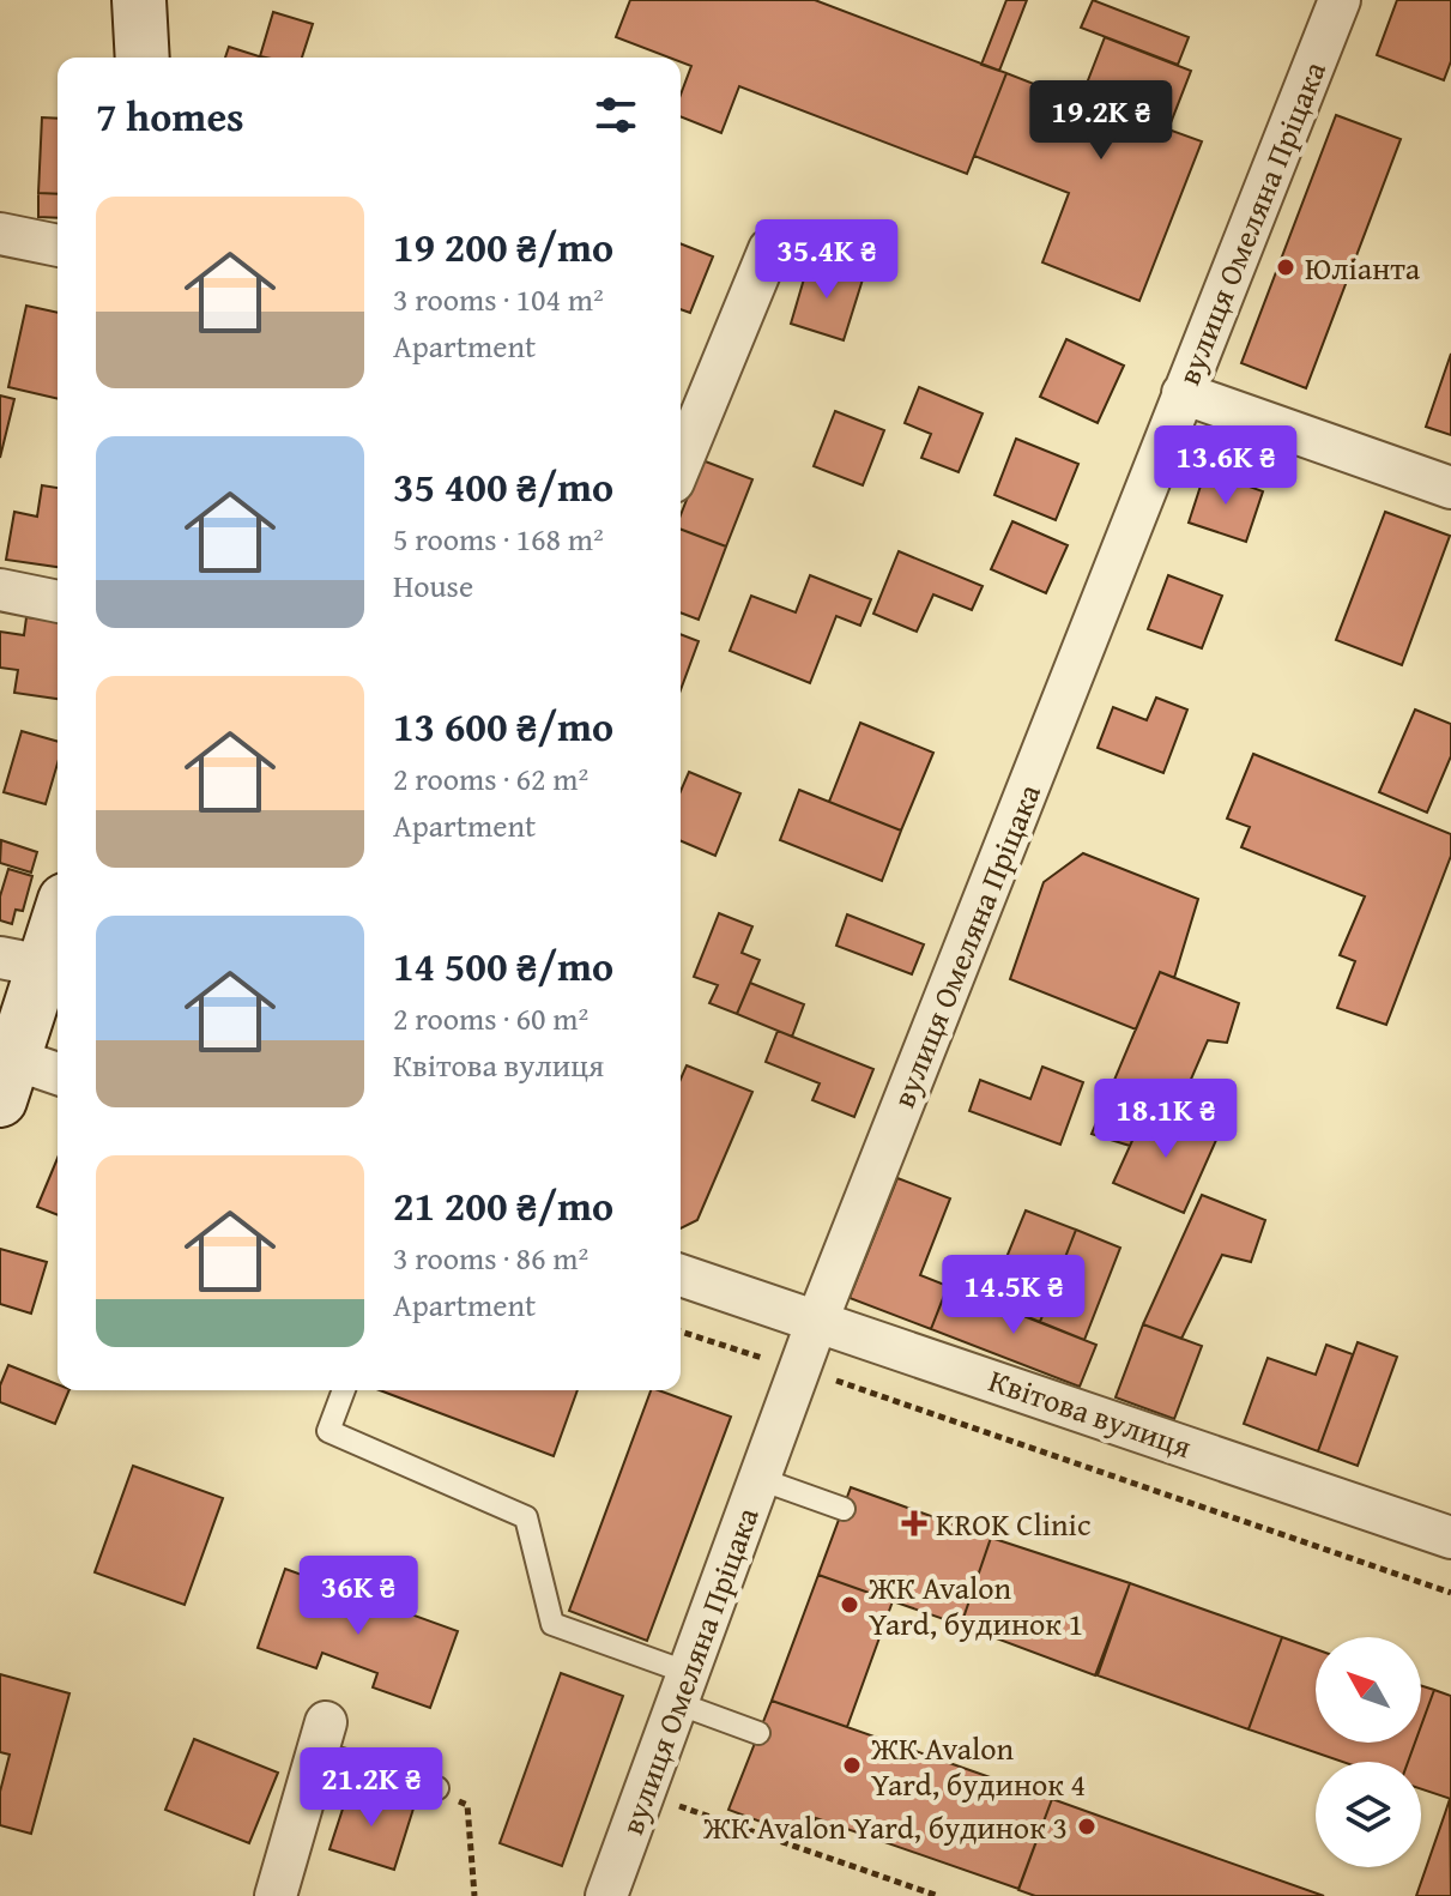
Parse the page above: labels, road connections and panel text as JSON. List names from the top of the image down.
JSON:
{
  "streets": {
    "street": ["вулиця Омеляна Пріцака", "Квітова вулиця"]
  },
  "crossings": [
    ["вулиця Омеляна Пріцака", "Квітова вулиця"]
  ],
  "places": {
    "other": [
      "Юліанта",
      "ЖК Avalon Yard, будинок 1",
      "ЖК Avalon Yard, будинок 4",
      "ЖК Avalon Yard, будинок 3"
    ],
    "health": ["KROK Clinic"]
  },
  "north": "top left",
  "page": {
    "heading": "7 homes",
    "price": [
      "19.2K ₴",
      "35.4K ₴",
      "13.6K ₴",
      "18.1K ₴",
      "14.5K ₴",
      "36K ₴",
      "21.2K ₴"
    ],
    "list": [
      {
        "name": "19 200 ₴/mo",
        "note": "3 rooms · 104 m² · Apartment"
      },
      {
        "name": "35 400 ₴/mo",
        "note": "5 rooms · 168 m² · House"
      },
      {
        "name": "13 600 ₴/mo",
        "note": "2 rooms · 62 m² · Apartment"
      },
      {
        "name": "14 500 ₴/mo",
        "note": "2 rooms · 60 m² · Квітова вулиця"
      },
      {
        "name": "21 200 ₴/mo",
        "note": "3 rooms · 86 m² · Apartment"
      }
    ]
  }
}
